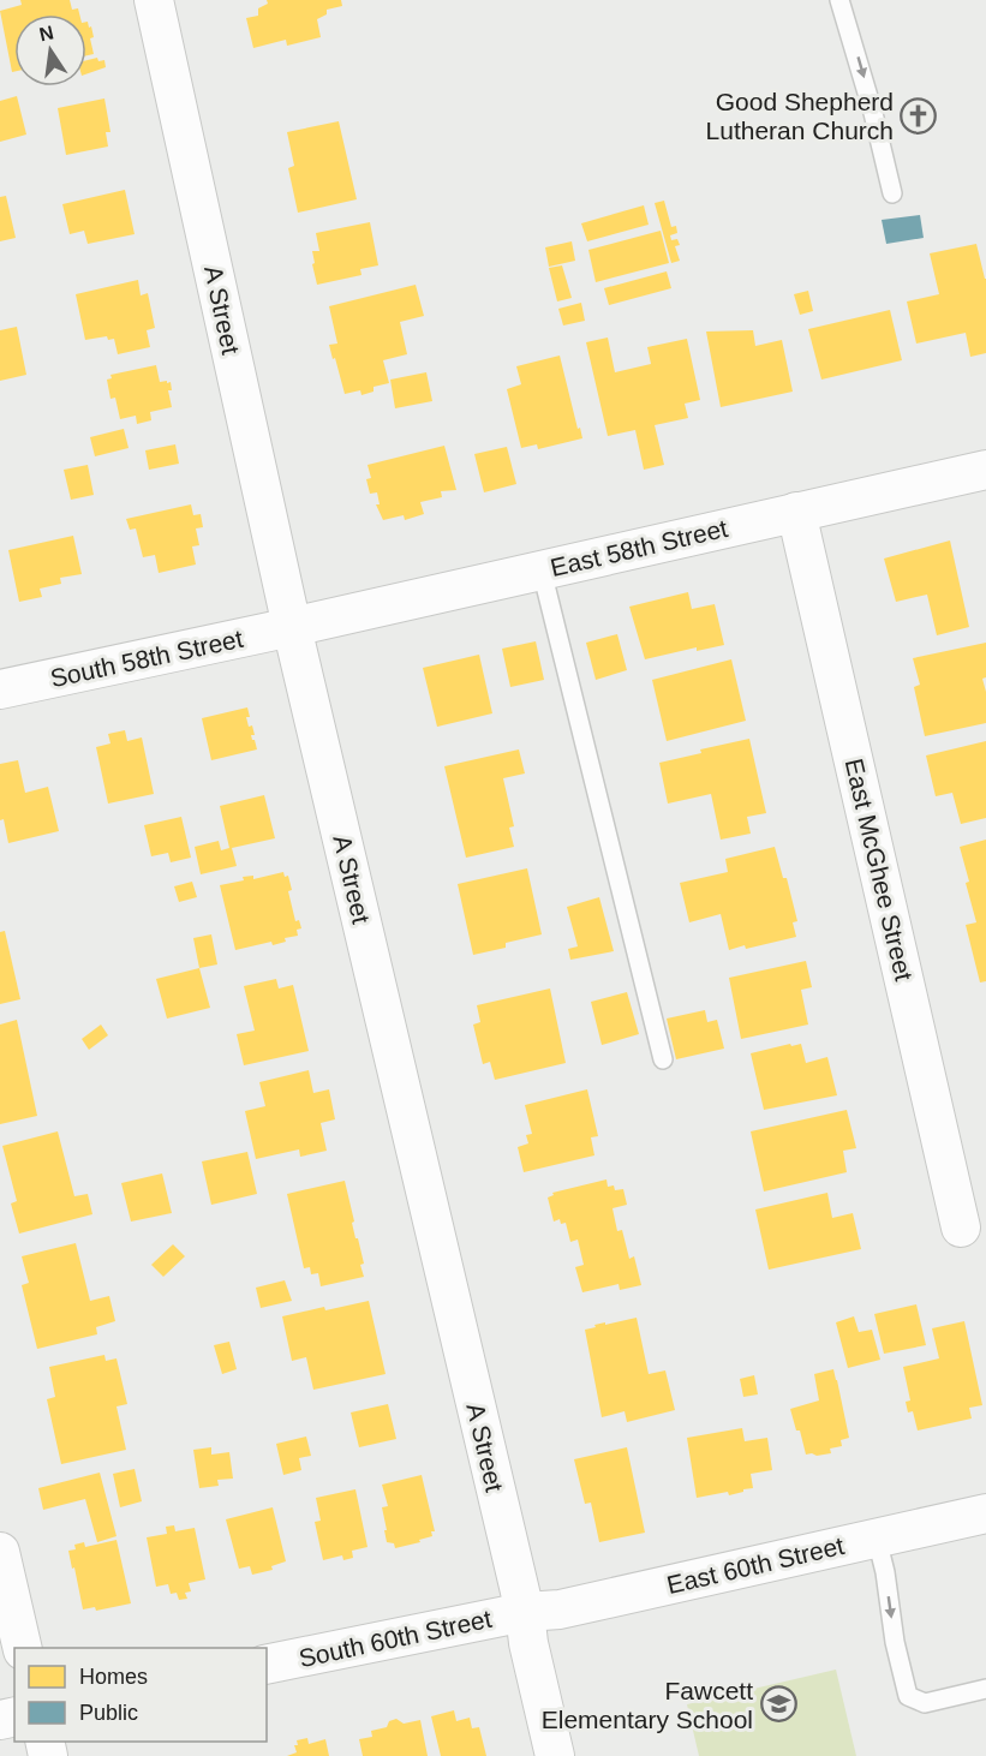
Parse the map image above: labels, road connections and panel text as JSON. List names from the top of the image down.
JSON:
{
  "streets": {
    "street": [
      "A Street",
      "East 58th Street",
      "South 58th Street",
      "East McGhee Street",
      "East 60th Street",
      "South 60th Street"
    ]
  },
  "crossings": [
    ["A Street", "East 58th Street"],
    ["A Street", "South 58th Street"],
    ["A Street", "East 60th Street"],
    ["A Street", "South 60th Street"],
    ["East 58th Street", "South 58th Street"],
    ["East 58th Street", "East McGhee Street"],
    ["East 60th Street", "South 60th Street"]
  ],
  "places": {
    "church": ["Good Shepherd Lutheran Church"],
    "school or university": ["Fawcett Elementary School"]
  },
  "legend": ["Homes", "Public"],
  "north": "top"
}
